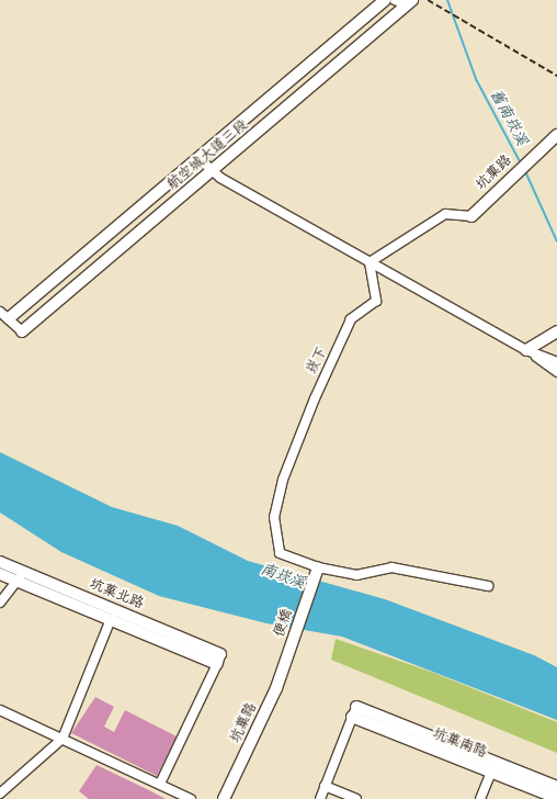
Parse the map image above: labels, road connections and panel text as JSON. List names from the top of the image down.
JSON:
{
  "streets": {
    "street": [
      "航空城大道三段",
      "坑菓路",
      "崁下",
      "坑菓北路",
      "便橋",
      "坑菓南路"
    ]
  },
  "crossings": [
    ["坑菓路", "便橋"],
    ["崁下", "便橋"]
  ],
  "water": ["舊南崁溪", "南崁溪"]
}
